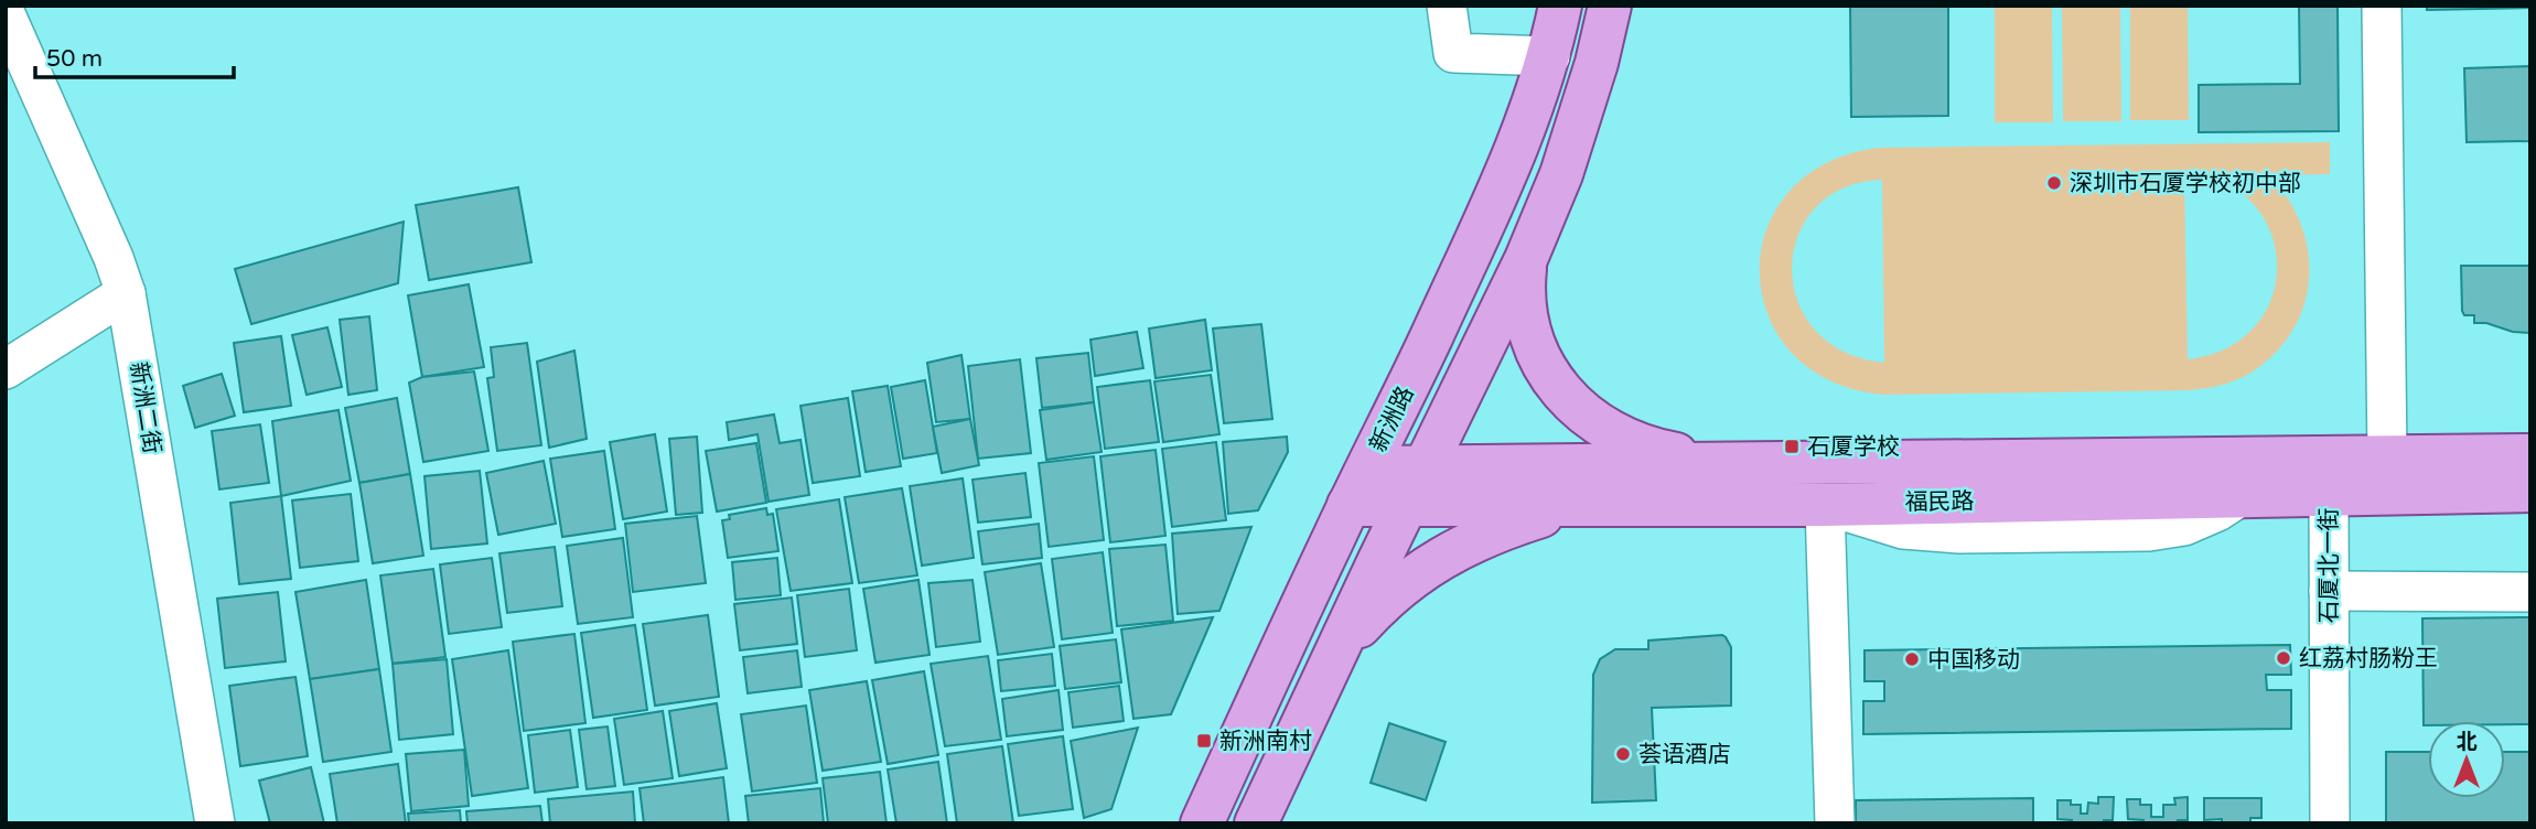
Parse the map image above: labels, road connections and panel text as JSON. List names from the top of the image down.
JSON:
{
  "streets": {
    "main road": ["新洲路", "福民路"],
    "street": ["新洲二街", "石厦北一街"]
  },
  "crossings": [
    ["新洲路", "福民路"],
    ["福民路", "石厦北一街"]
  ],
  "places": {
    "other": [
      "深圳市石厦学校初中部",
      "红荔村肠粉王",
      "中国移动",
      "荟语酒店"
    ],
    "transit": ["石厦学校", "新洲南村"]
  },
  "scale_bar": "50 m",
  "north": "top"
}
